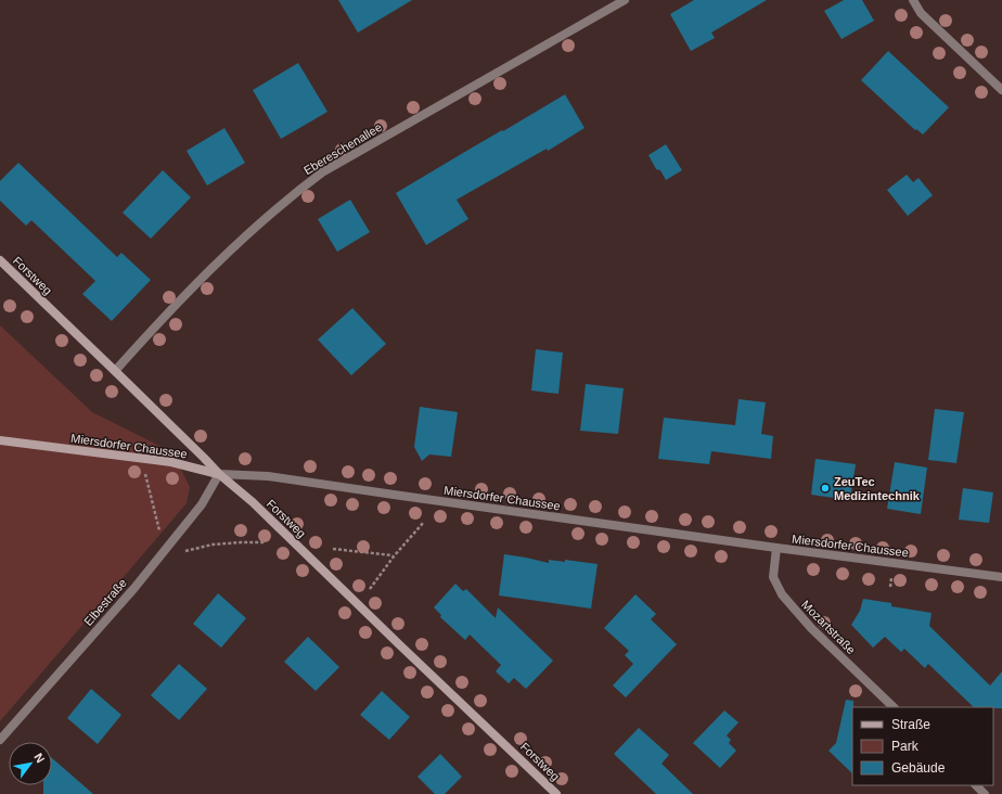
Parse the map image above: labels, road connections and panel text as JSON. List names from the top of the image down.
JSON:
{
  "streets": {
    "main road": ["Forstweg", "Miersdorfer Chaussee"],
    "street": ["Ebereschenallee", "Elbestraße", "Mozartstraße"]
  },
  "crossings": [
    ["Ebereschenallee", "Forstweg"],
    ["Forstweg", "Miersdorfer Chaussee"],
    ["Forstweg", "Elbestraße"],
    ["Miersdorfer Chaussee", "Elbestraße"],
    ["Miersdorfer Chaussee", "Mozartstraße"]
  ],
  "places": ["ZeuTec Medizintechnik"],
  "legend": ["Straße", "Park", "Gebäude"],
  "north": "top right"
}
